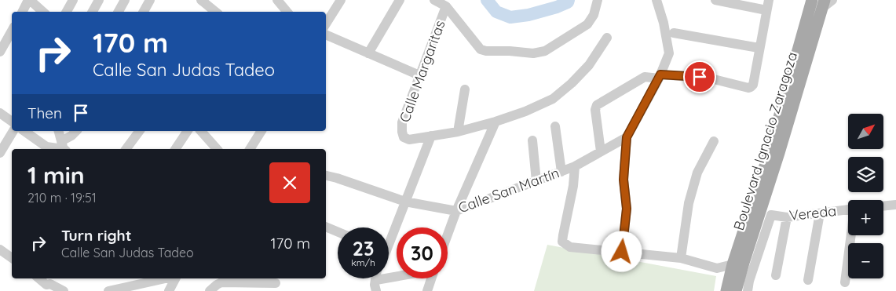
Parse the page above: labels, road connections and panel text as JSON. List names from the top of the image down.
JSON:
{
  "streets": {
    "main road": ["Boulevard Ignacio Zaragoza"],
    "street": ["Calle Margaritas", "Calle San Martín", "Vereda"]
  },
  "north": "top right",
  "page": {
    "turn": ["170 m", "Calle San Judas Tadeo"],
    "then": "Then",
    "map_buttons": ["+", "−"],
    "heading": ["1 min", "210 m · 19:51"],
    "list": [
      {
        "name": "Turn right",
        "note": "Calle San Judas Tadeo",
        "value": "170 m"
      }
    ],
    "speed": "23 km/h",
    "limit": "30"
  }
}
